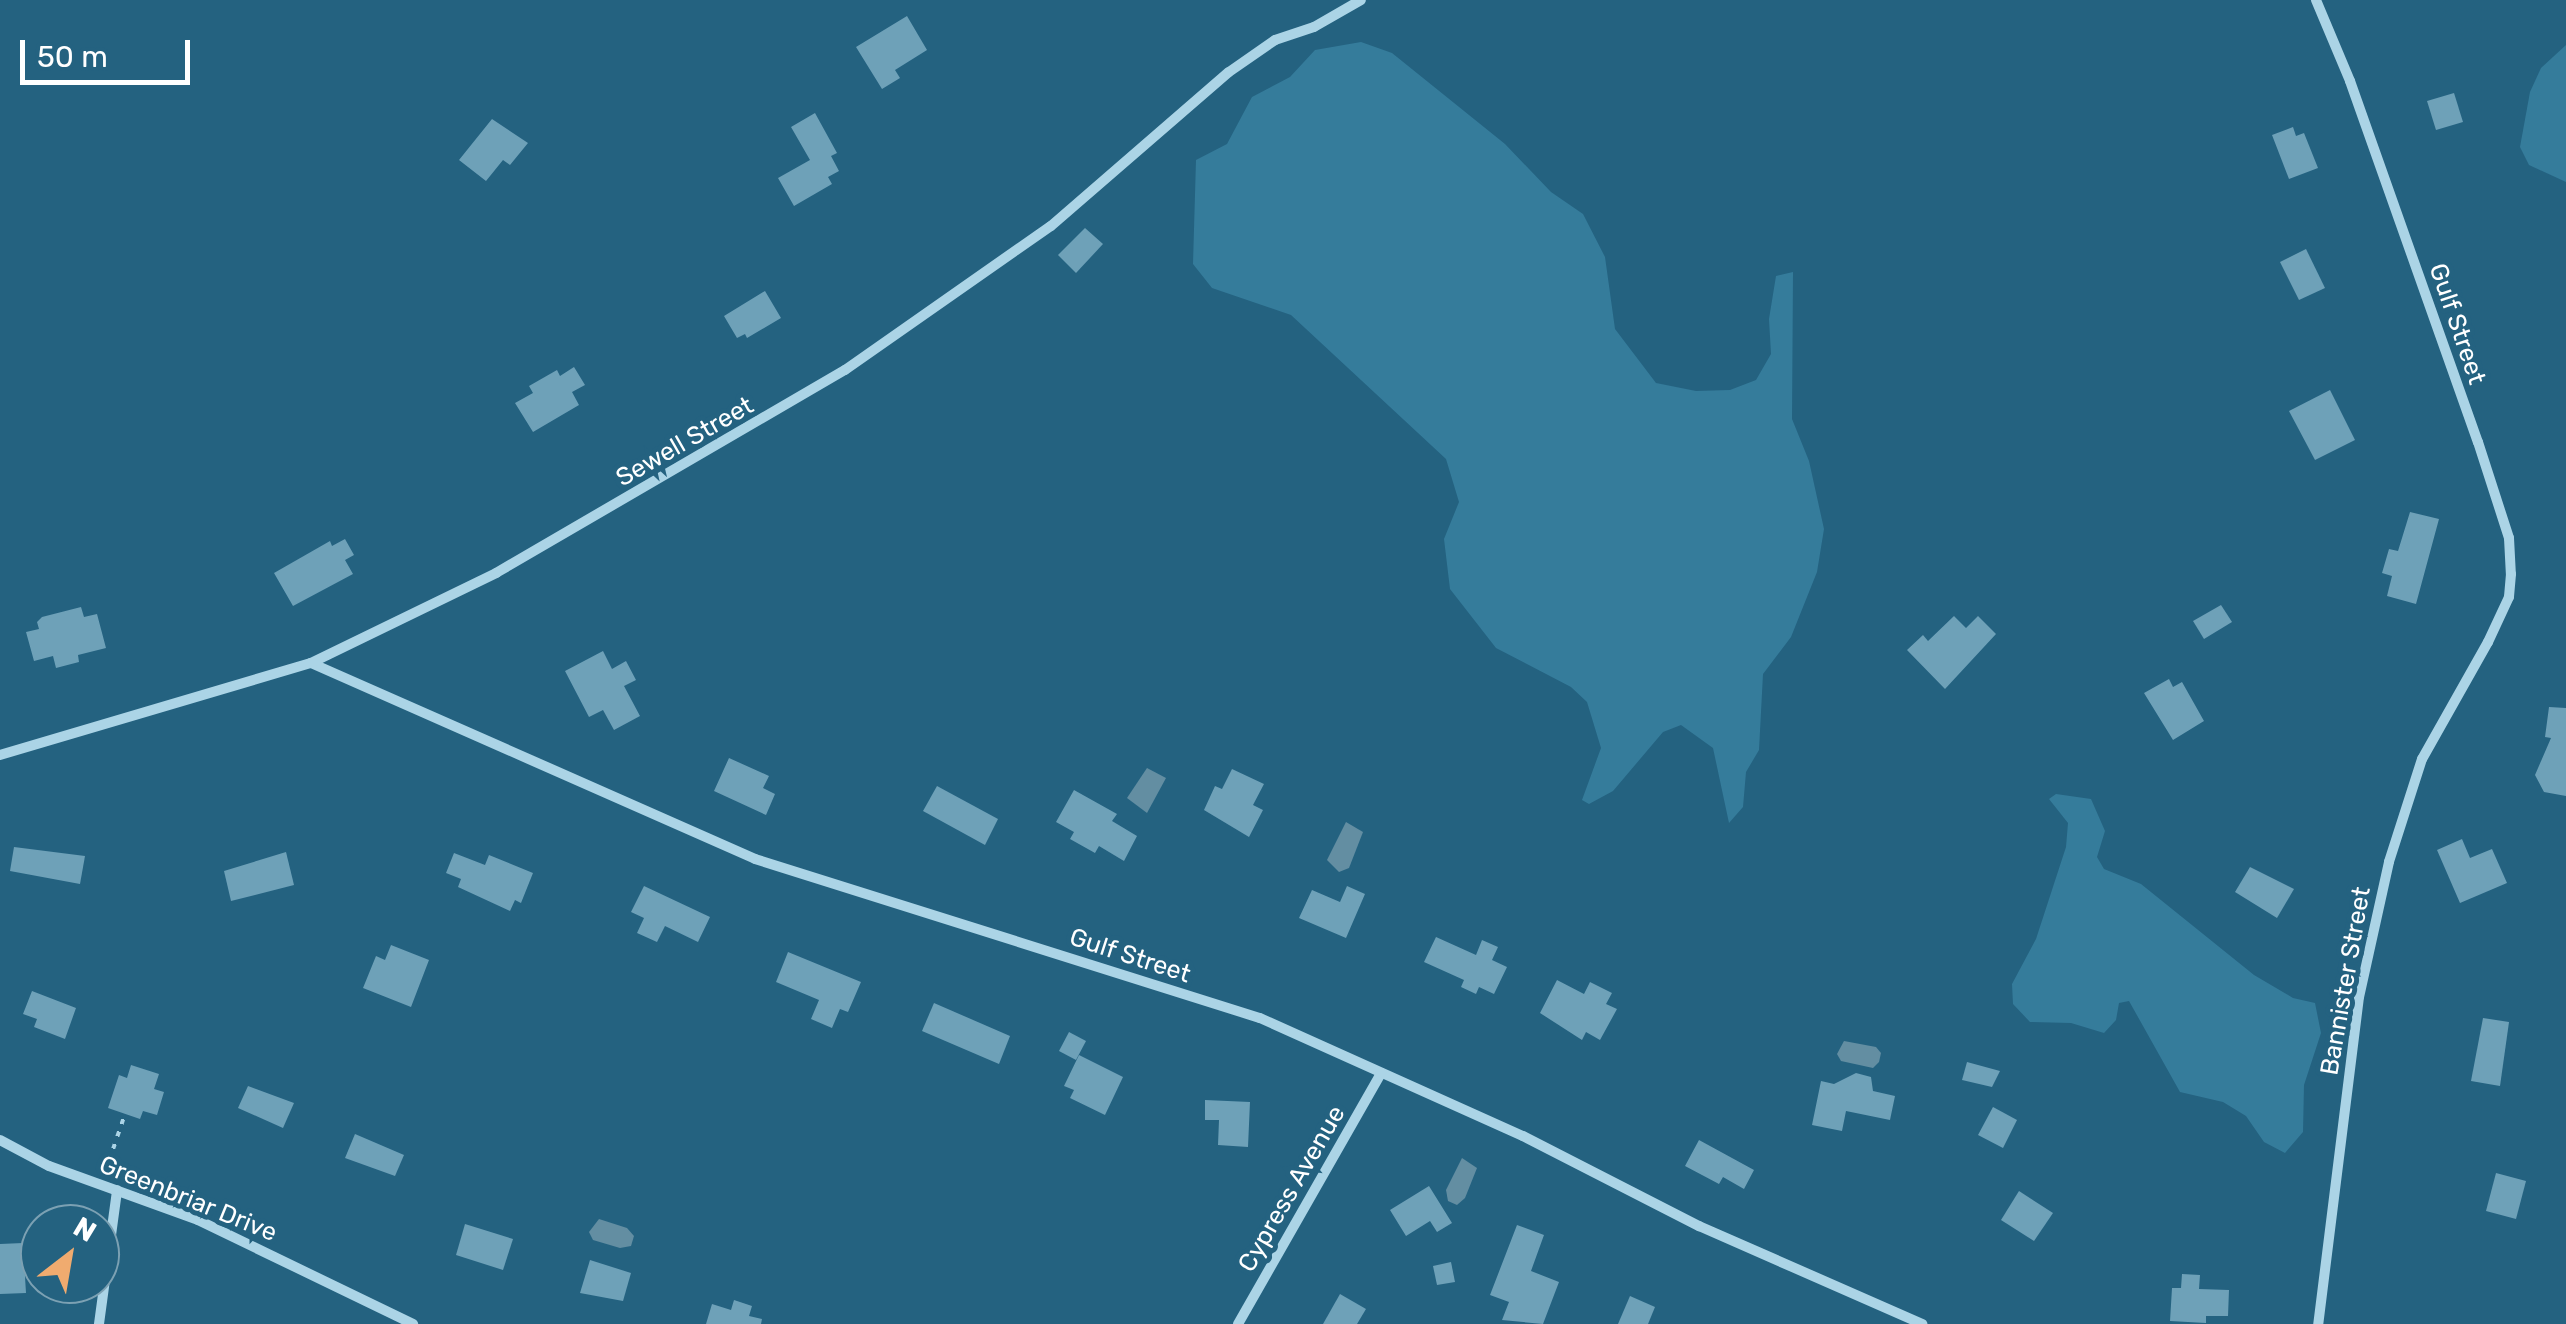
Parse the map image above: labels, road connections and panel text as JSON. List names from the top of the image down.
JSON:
{
  "streets": {
    "street": [
      "Gulf Street",
      "Sewell Street",
      "Bannister Street",
      "Cypress Avenue",
      "Greenbriar Drive"
    ]
  },
  "crossings": [
    ["Gulf Street", "Sewell Street"],
    ["Gulf Street", "Bannister Street"],
    ["Gulf Street", "Cypress Avenue"]
  ],
  "scale_bar": "50 m",
  "north": "top right"
}
